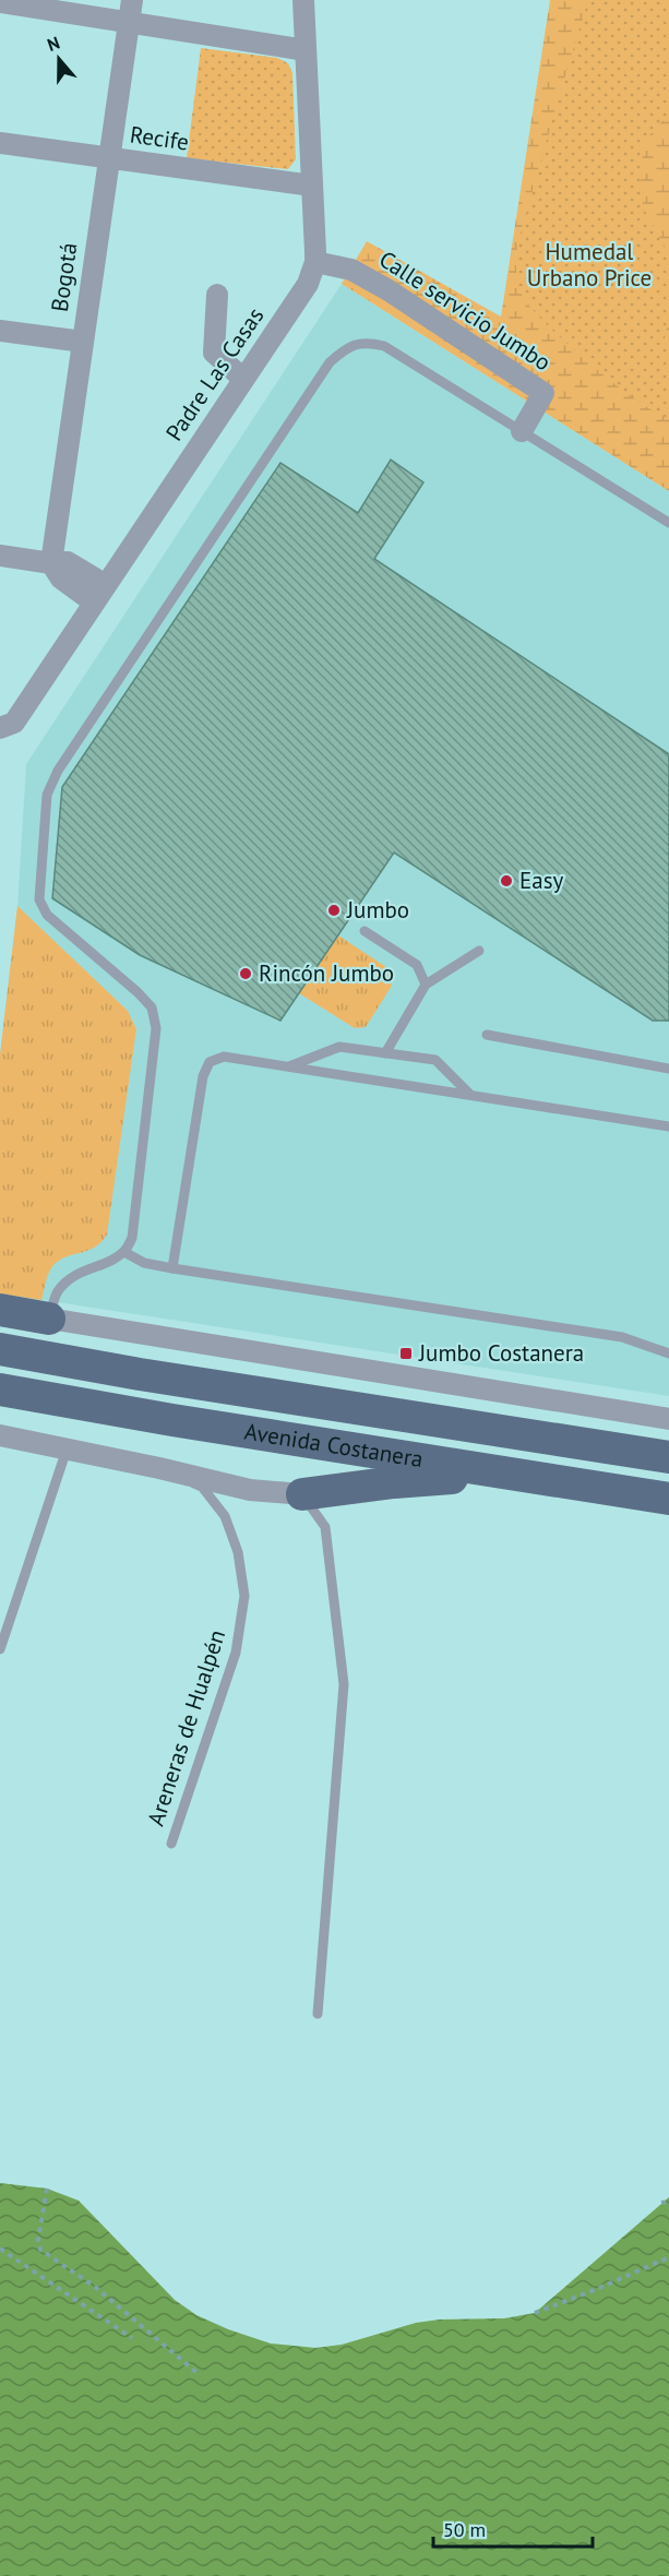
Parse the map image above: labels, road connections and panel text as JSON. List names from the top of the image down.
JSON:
{
  "streets": {
    "main road": ["Avenida Costanera"],
    "street": [
      "Recife",
      "Bogotá",
      "Calle servicio Jumbo",
      "Padre Las Casas"
    ],
    "lane": ["Areneras de Hualpén"]
  },
  "crossings": [
    ["Recife", "Bogotá"],
    ["Recife", "Padre Las Casas"],
    ["Calle servicio Jumbo", "Padre Las Casas"]
  ],
  "parks": ["Humedal Urbano Price"],
  "places": {
    "other": ["Easy", "Jumbo", "Rincón Jumbo"],
    "transit": ["Jumbo Costanera"]
  },
  "scale_bar": "50 m",
  "north": "top"
}
